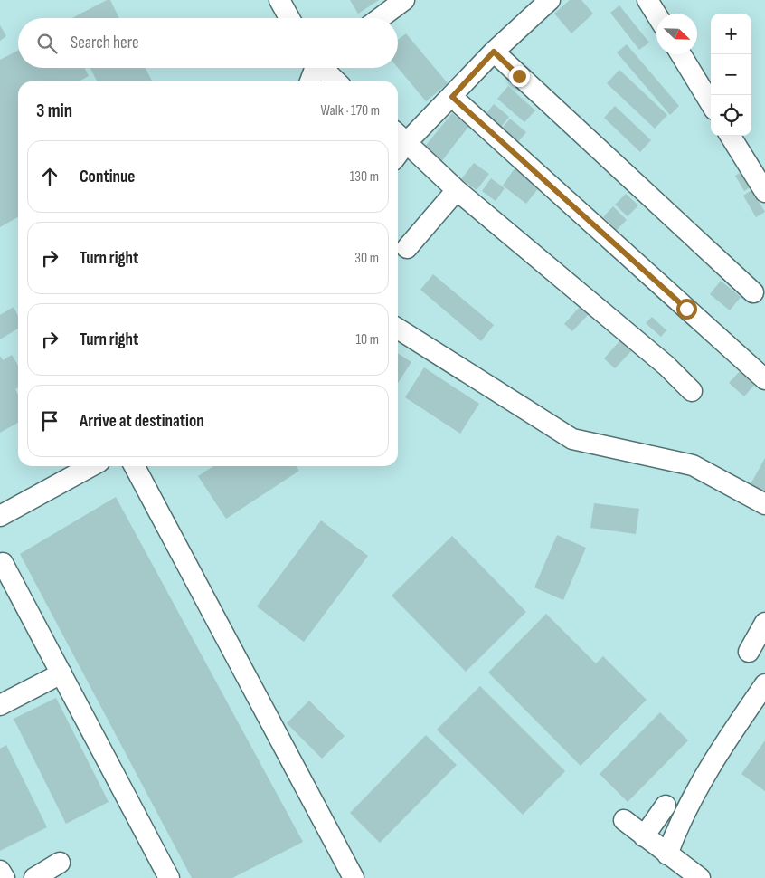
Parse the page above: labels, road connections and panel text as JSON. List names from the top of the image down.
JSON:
{
  "north": "bottom right",
  "page": {
    "map_buttons": ["+", "−"],
    "search": "Search here",
    "heading": ["3 min", "Walk · 170 m"],
    "list": [
      ["Continue", "130 m"],
      ["Turn right", "30 m"],
      ["Turn right", "10 m"],
      "Arrive at destination"
    ]
  }
}
